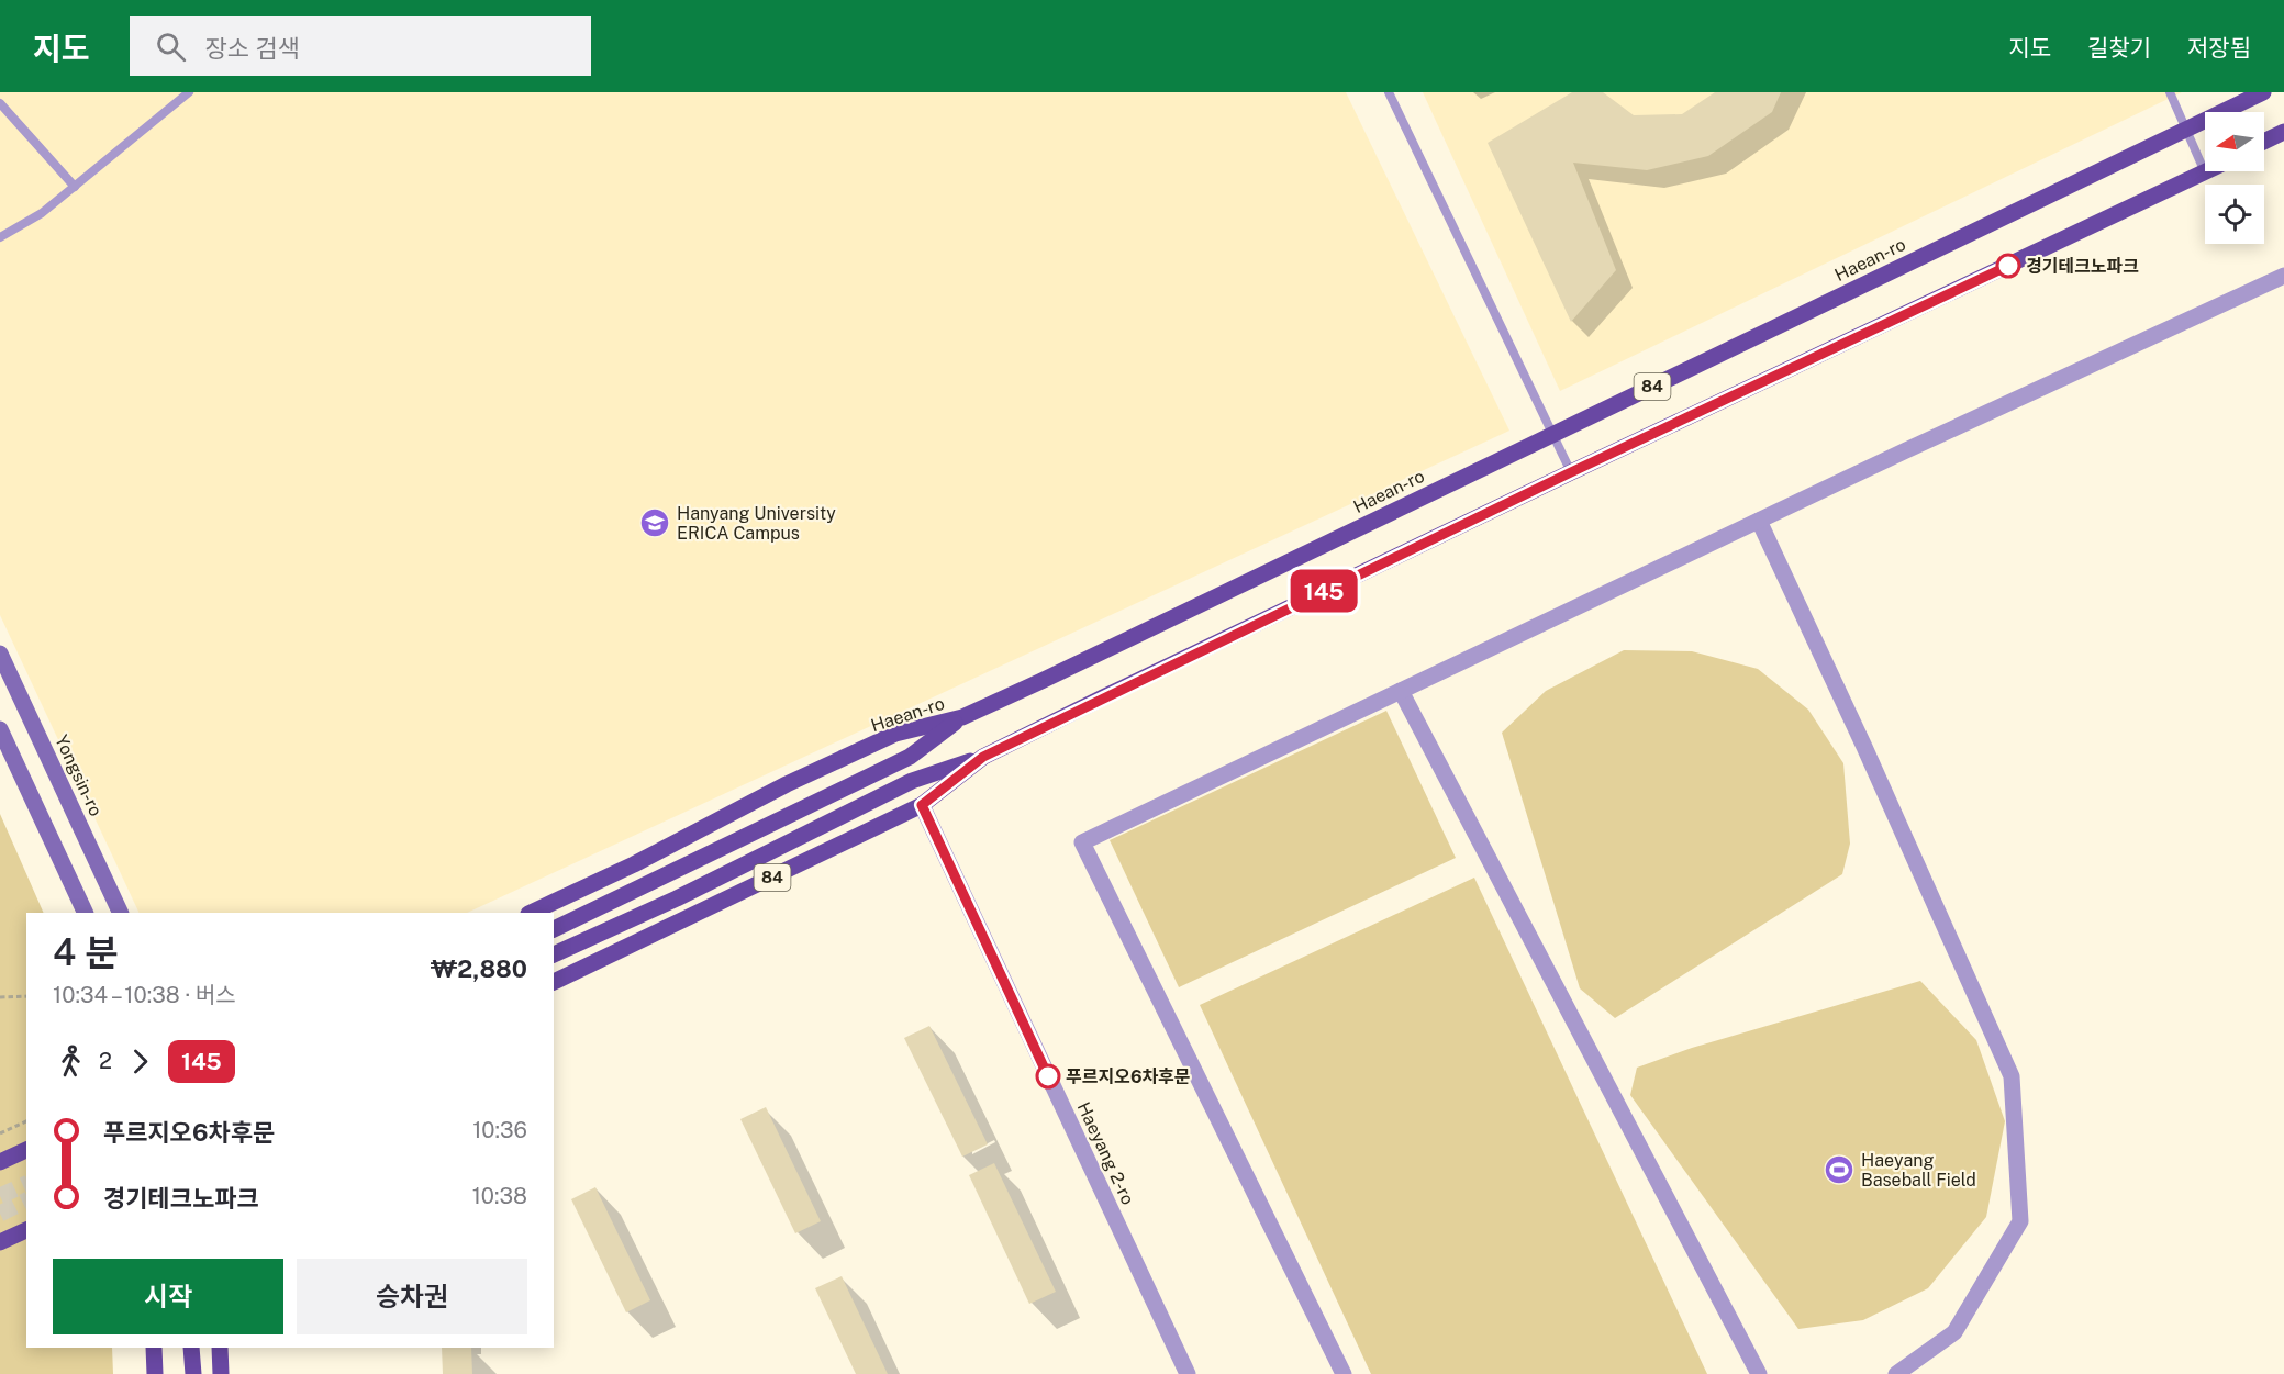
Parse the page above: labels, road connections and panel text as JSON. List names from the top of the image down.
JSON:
{
  "streets": {
    "main road": ["Haean-ro", "84", "Yongsin-ro"],
    "street": ["Haeyang 2-ro"]
  },
  "crossings": [
    ["84", "Haeyang 2-ro"]
  ],
  "places": {
    "other": ["경기테크노파크", "푸르지오6차후문"],
    "school or university": ["Hanyang University ERICA Campus"],
    "sports": ["Haeyang Baseball Field"]
  },
  "lines": ["bus line 145"],
  "north": "left",
  "page": {
    "header": "지도",
    "search": "장소 검색",
    "nav": ["지도", "길찾기", "저장됨"],
    "on_map": "145",
    "heading": ["4 분", "10:34 – 10:38 · 버스", "₩2,880"],
    "legs": ["2", "145"],
    "list": [
      {
        "name": "푸르지오6차후문",
        "value": "10:36"
      },
      {
        "name": "경기테크노파크",
        "value": "10:38"
      }
    ],
    "buttons": ["시작", "승차권"]
  }
}
